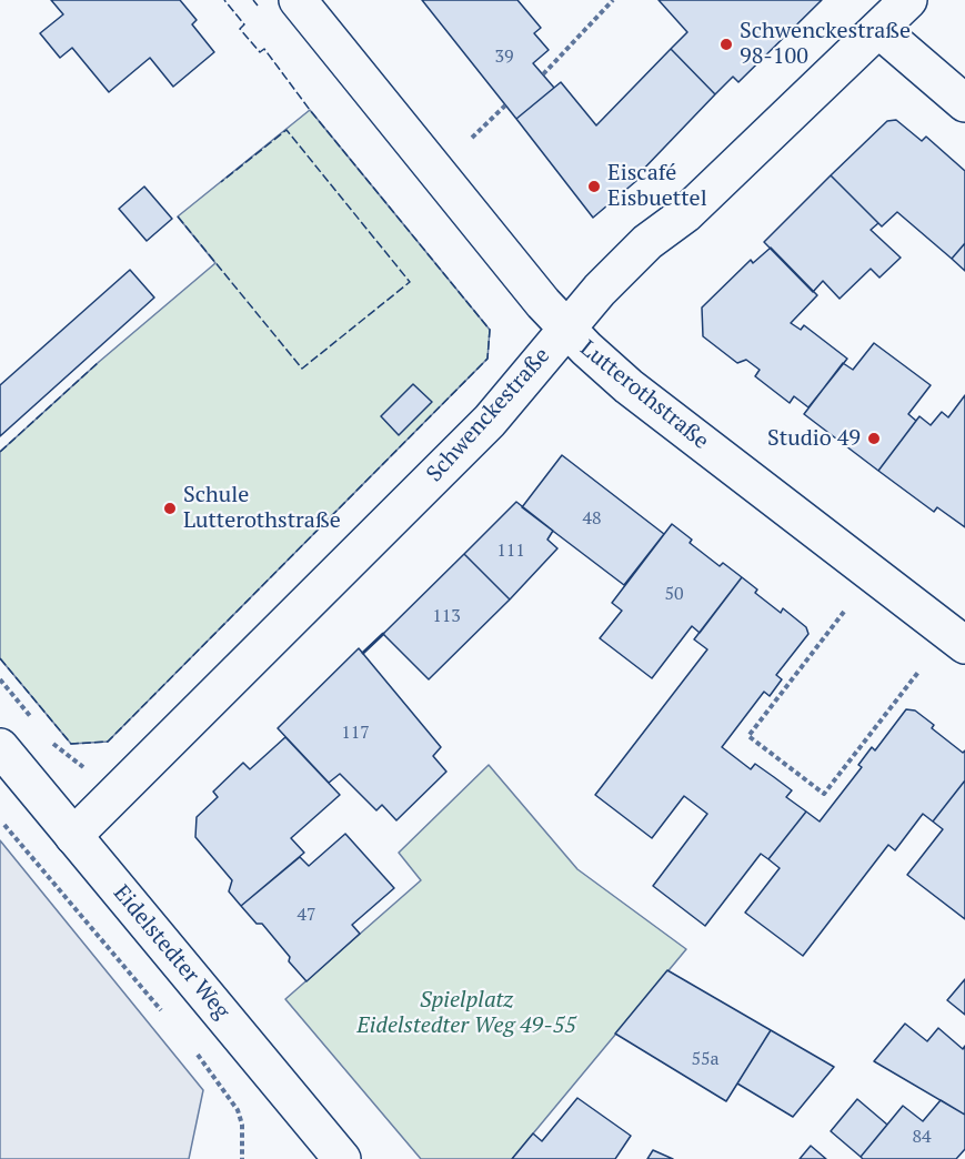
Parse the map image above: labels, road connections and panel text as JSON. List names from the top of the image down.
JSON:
{
  "streets": {
    "street": ["Lutterothstraße", "Schwenckestraße", "Eidelstedter Weg"]
  },
  "crossings": [
    ["Lutterothstraße", "Schwenckestraße"],
    ["Schwenckestraße", "Eidelstedter Weg"]
  ],
  "parks": ["Spielplatz Eidelstedter Weg 49-55"],
  "places": [
    "Schwenckestraße 98-100",
    "Eiscafé Eisbuettel",
    "Studio 49",
    "Schule Lutterothstraße"
  ],
  "house_numbers": [
    "39",
    "48",
    "111",
    "50",
    "113",
    "117",
    "47",
    "55a",
    "84"
  ]
}
